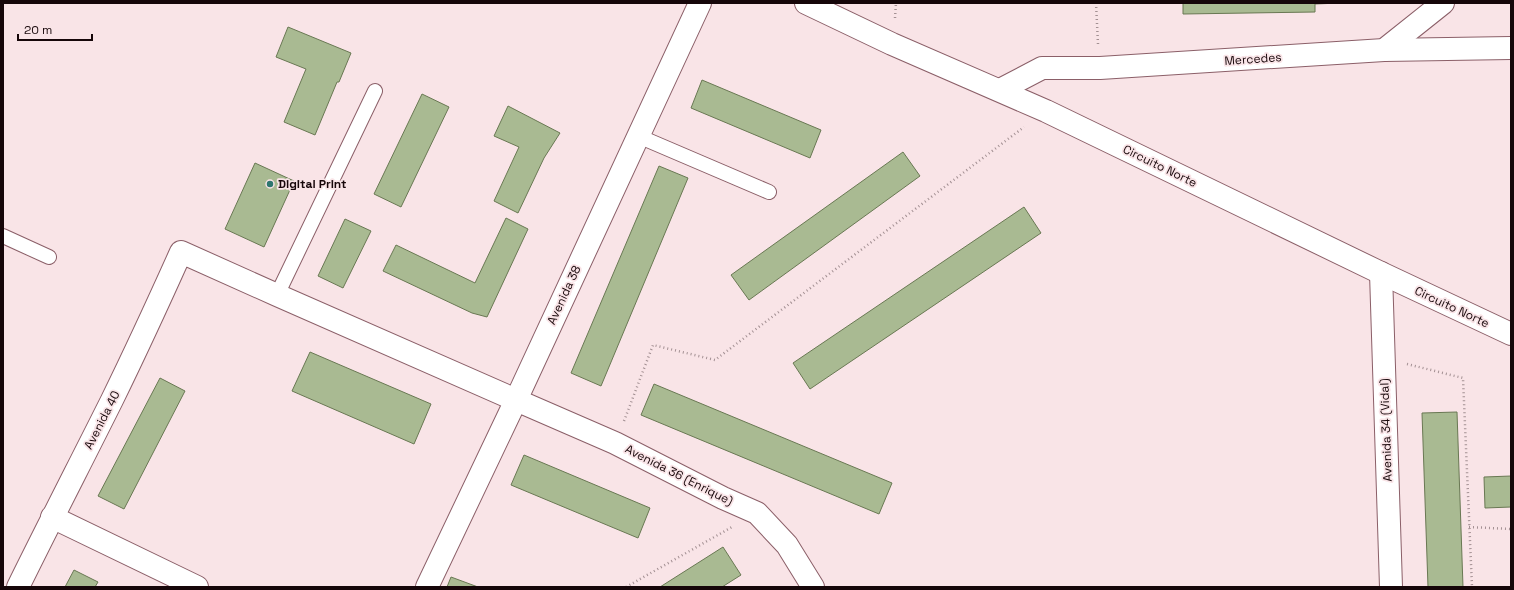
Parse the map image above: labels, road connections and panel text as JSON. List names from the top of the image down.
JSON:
{
  "streets": {
    "street": [
      "Mercedes",
      "Circuito Norte",
      "Avenida 38",
      "Avenida 40",
      "Avenida 34 (Vidal)",
      "Avenida 36 (Enrique)"
    ]
  },
  "crossings": [
    ["Mercedes", "Circuito Norte"],
    ["Circuito Norte", "Avenida 34 (Vidal)"],
    ["Avenida 38", "Avenida 36 (Enrique)"],
    ["Avenida 40", "Avenida 36 (Enrique)"]
  ],
  "places": ["Digital Print"],
  "scale_bar": "20 m"
}
